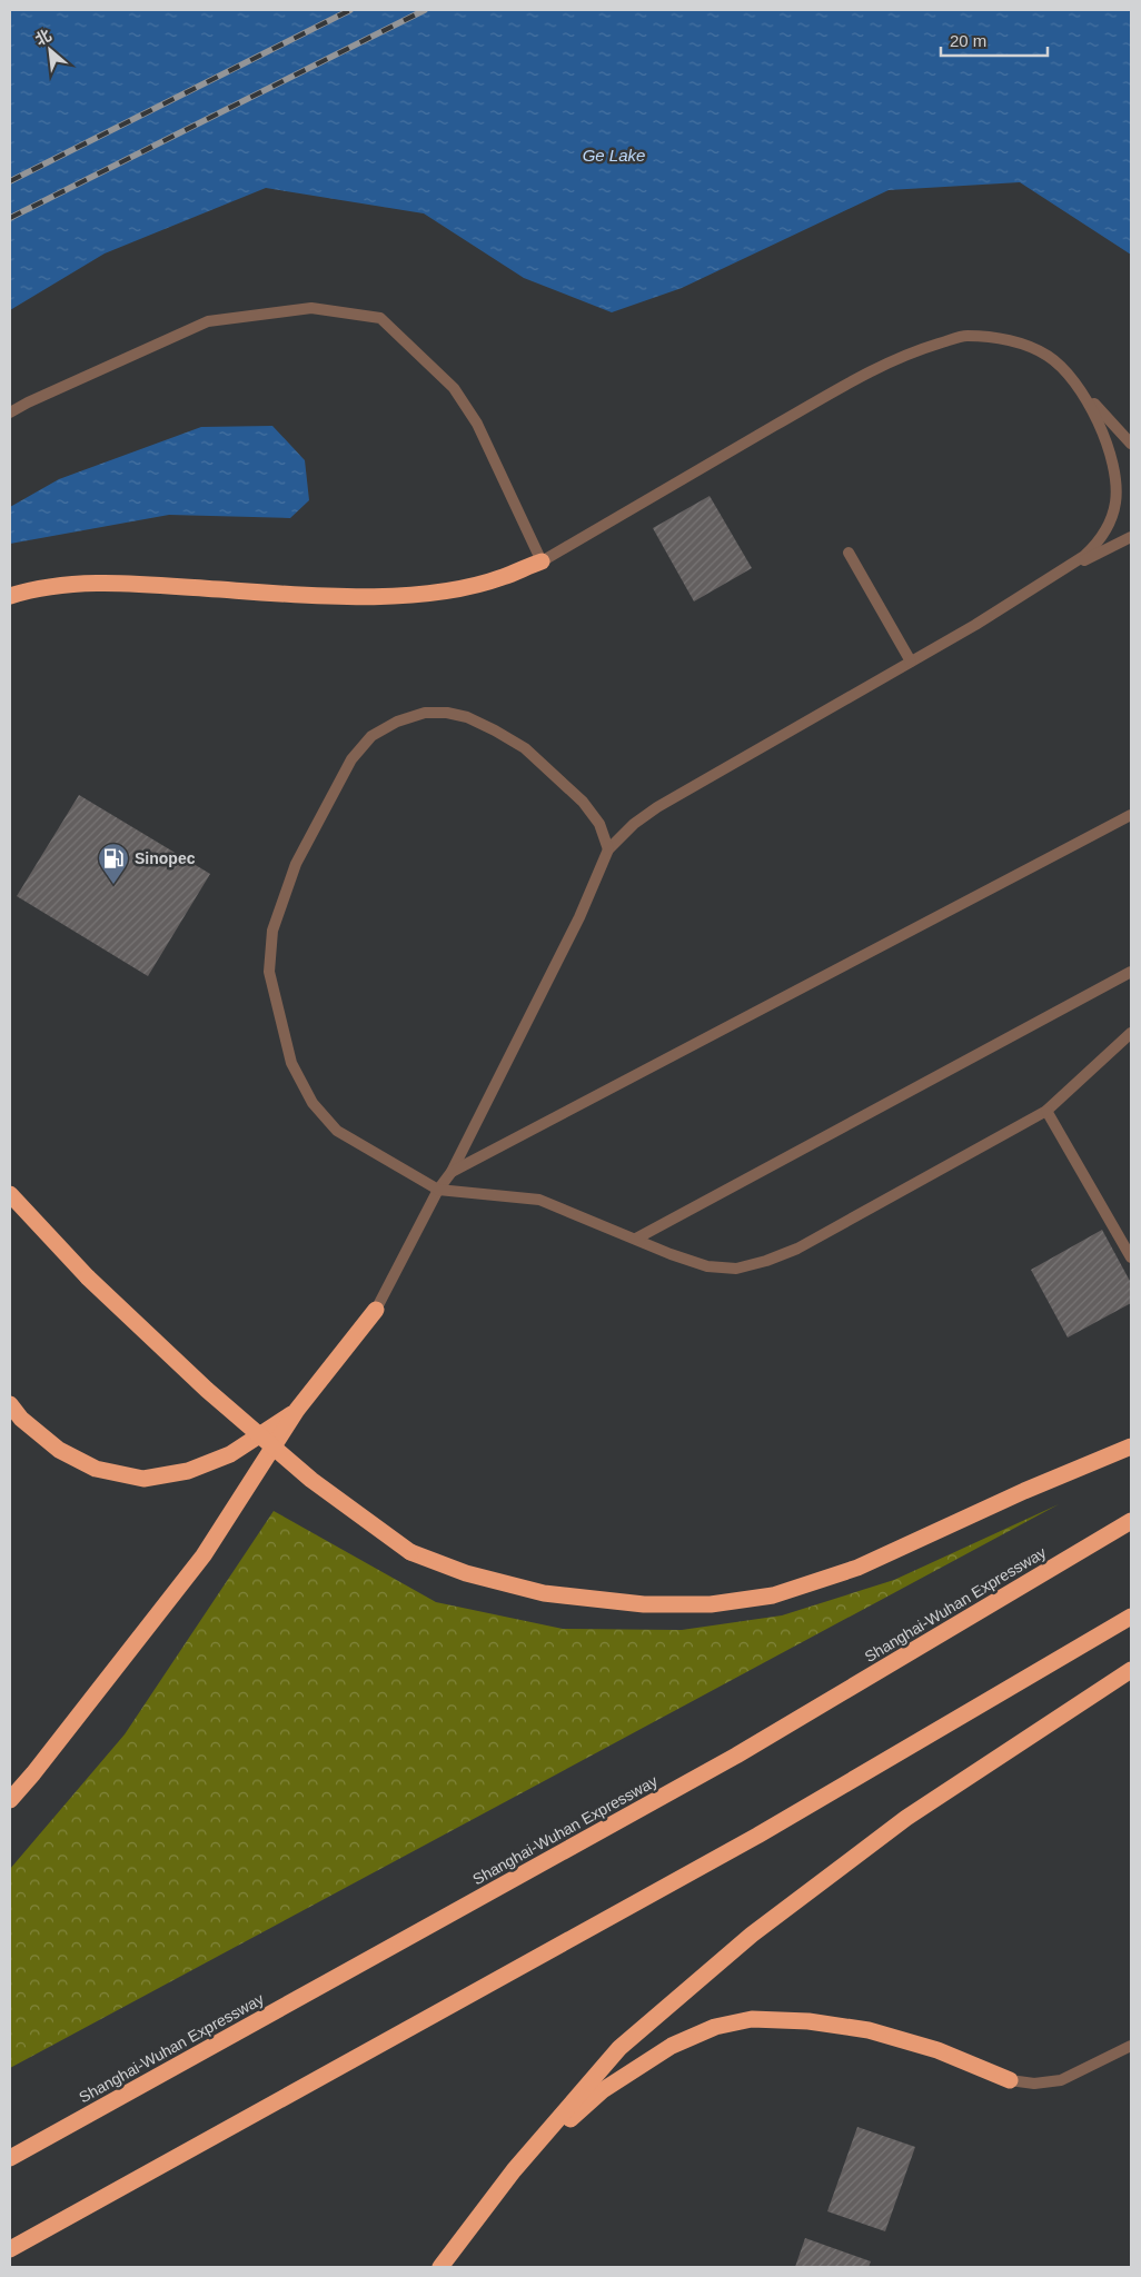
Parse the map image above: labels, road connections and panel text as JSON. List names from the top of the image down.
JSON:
{
  "streets": {
    "highway": ["Shanghai-Wuhan Expressway"]
  },
  "water": ["Ge Lake"],
  "places": {
    "fuel station": ["Sinopec"]
  },
  "scale_bar": "20 m",
  "north": "top left"
}
